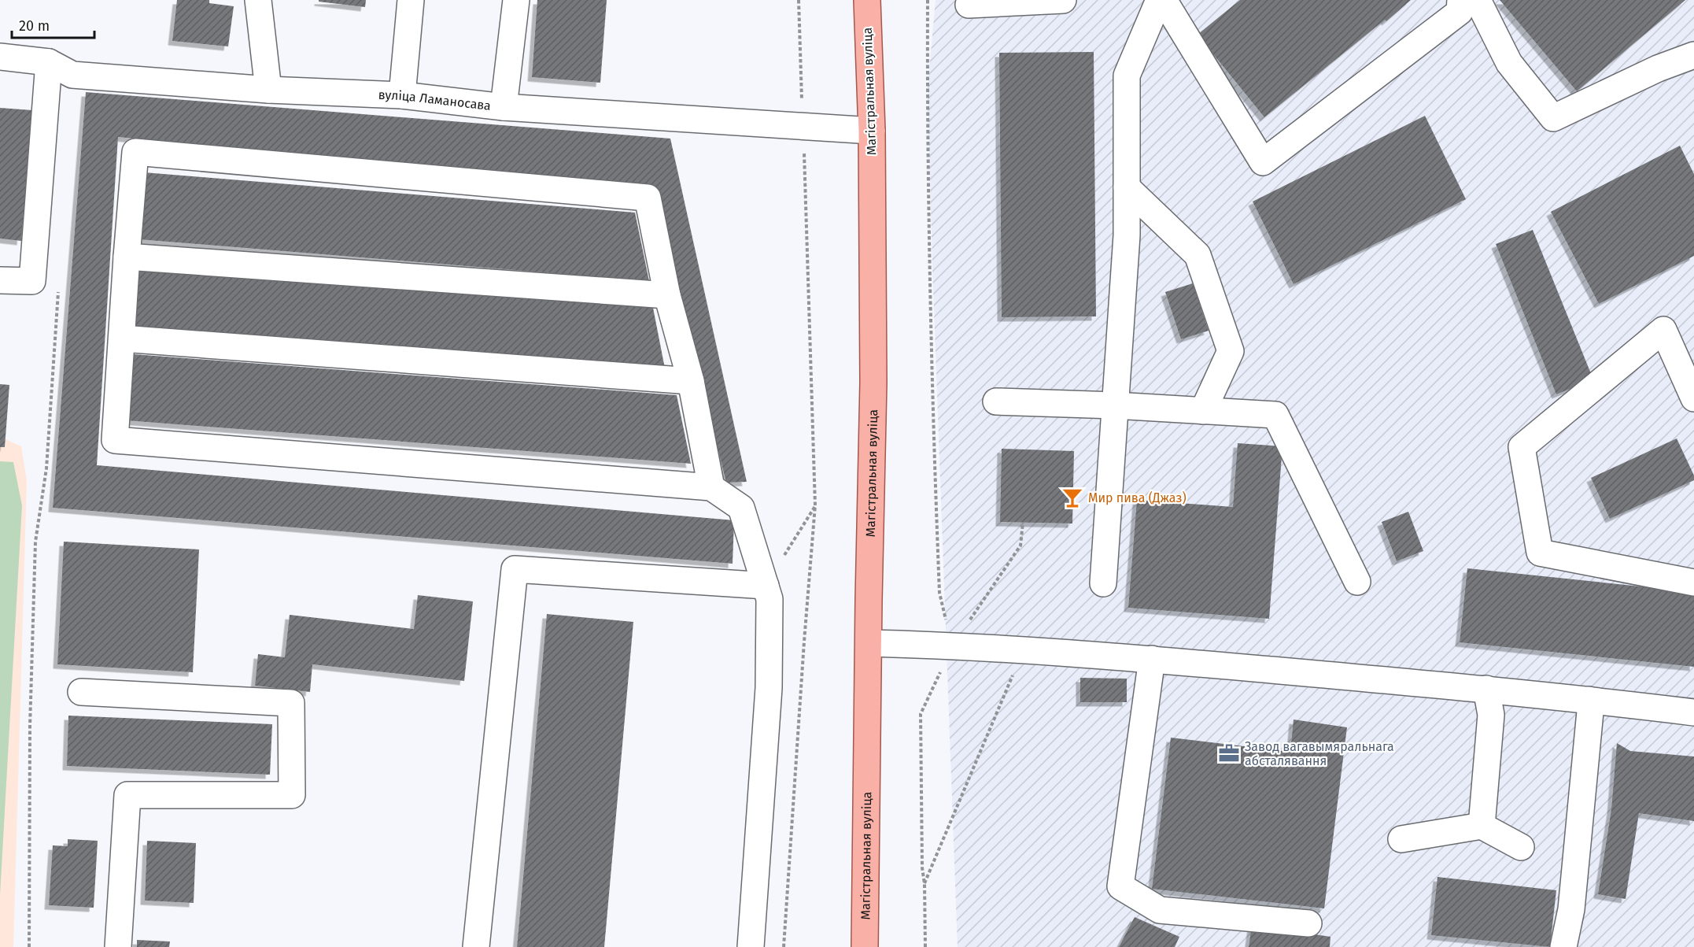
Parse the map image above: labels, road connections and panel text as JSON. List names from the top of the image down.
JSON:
{
  "streets": {
    "main road": ["Магістральная вуліца"],
    "street": ["вуліца Ламаносава"]
  },
  "crossings": [
    ["Магістральная вуліца", "вуліца Ламаносава"]
  ],
  "places": {
    "bar": ["Мир пива (Джаз)"],
    "office": ["Завод вагавымяральнага абсталявання"]
  },
  "scale_bar": "20 m"
}
